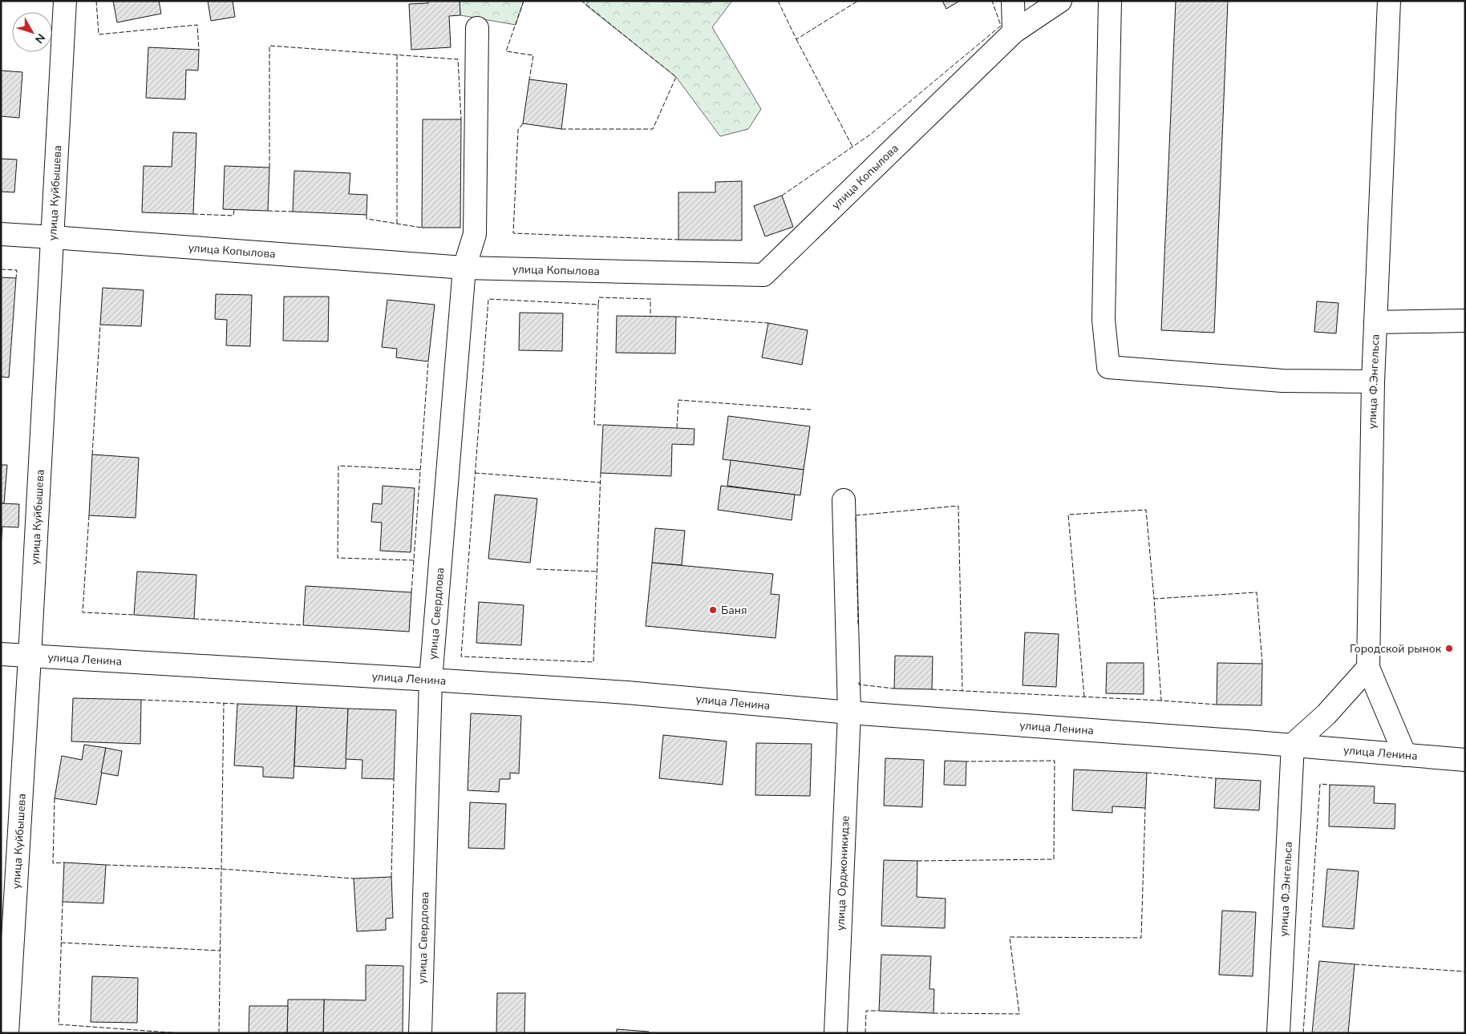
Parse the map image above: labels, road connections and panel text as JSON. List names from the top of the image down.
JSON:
{
  "streets": {
    "street": [
      "улица Копылова",
      "улица Куйбышева",
      "улица Ф.Энгельса",
      "улица Свердлова",
      "улица Ленина",
      "улица Орджоникидзе"
    ]
  },
  "crossings": [
    ["улица Копылова", "улица Куйбышева"],
    ["улица Копылова", "улица Свердлова"],
    ["улица Куйбышева", "улица Ленина"],
    ["улица Ф.Энгельса", "улица Ленина"],
    ["улица Свердлова", "улица Ленина"],
    ["улица Ленина", "улица Орджоникидзе"]
  ],
  "places": ["Баня", "Городской рынок"],
  "north": "bottom right"
}
